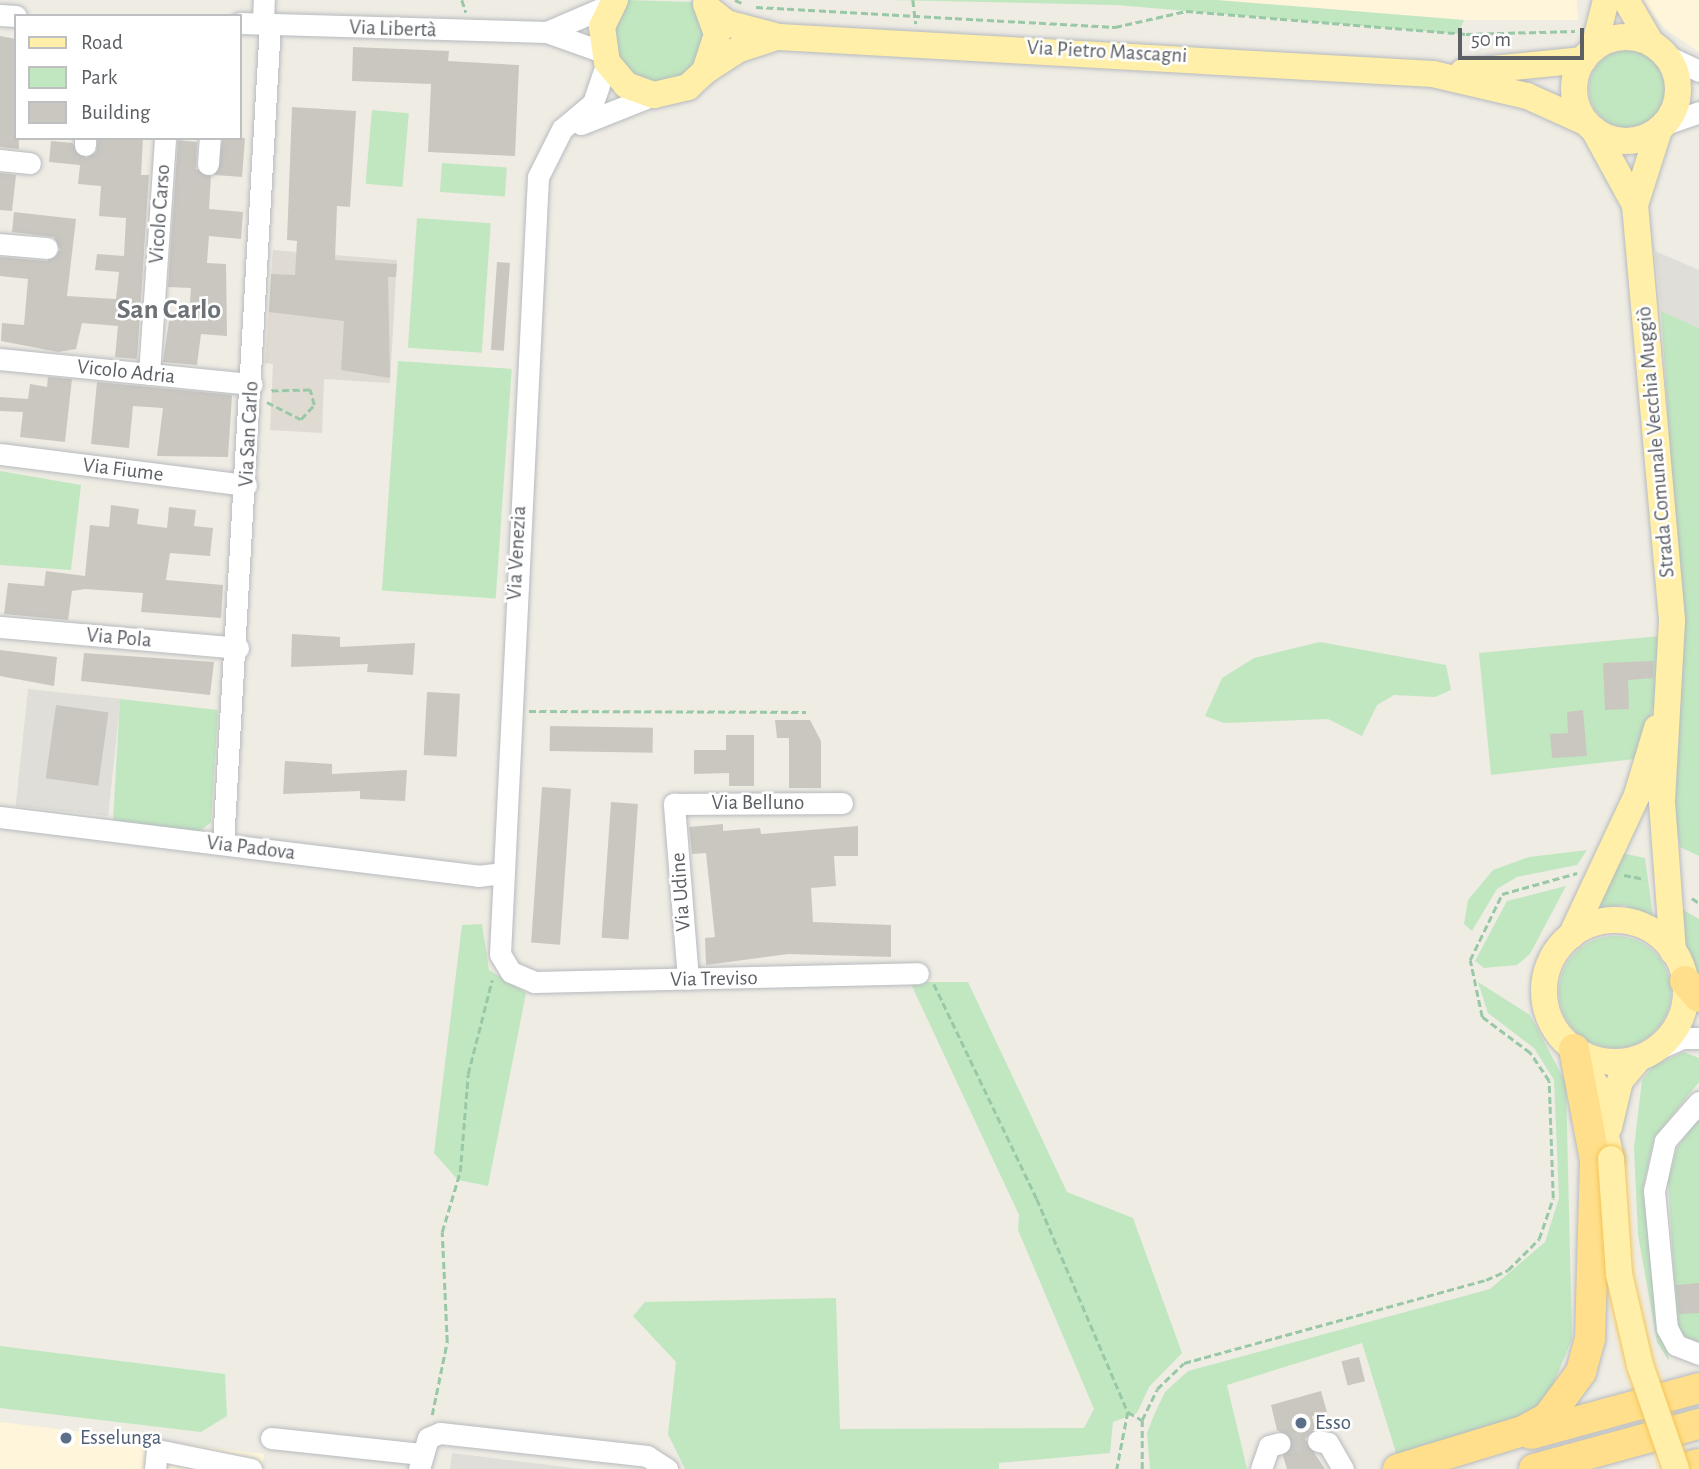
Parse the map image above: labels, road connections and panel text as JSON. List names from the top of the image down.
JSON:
{
  "streets": {
    "main road": ["Via Pietro Mascagni", "Strada Comunale Vecchia Muggiò"],
    "street": [
      "Via Libertà",
      "Vicolo Carso",
      "Vicolo Adria",
      "Via San Carlo",
      "Via Fiume",
      "Via Venezia",
      "Via Pola",
      "Via Belluno",
      "Via Padova",
      "Via Udine",
      "Via Treviso"
    ]
  },
  "crossings": [
    ["Via Libertà", "Via San Carlo"],
    ["Via Libertà", "Via Venezia"],
    ["Vicolo Carso", "Vicolo Adria"],
    ["Vicolo Adria", "Via San Carlo"],
    ["Via San Carlo", "Via Fiume"],
    ["Via San Carlo", "Via Pola"],
    ["Via San Carlo", "Via Padova"],
    ["Via Venezia", "Via Padova"],
    ["Via Venezia", "Via Treviso"],
    ["Via Belluno", "Via Udine"],
    ["Via Udine", "Via Treviso"]
  ],
  "districts": ["San Carlo"],
  "places": ["Esso", "Esselunga"],
  "legend": ["Road", "Park", "Building"],
  "scale_bar": "50 m"
}
